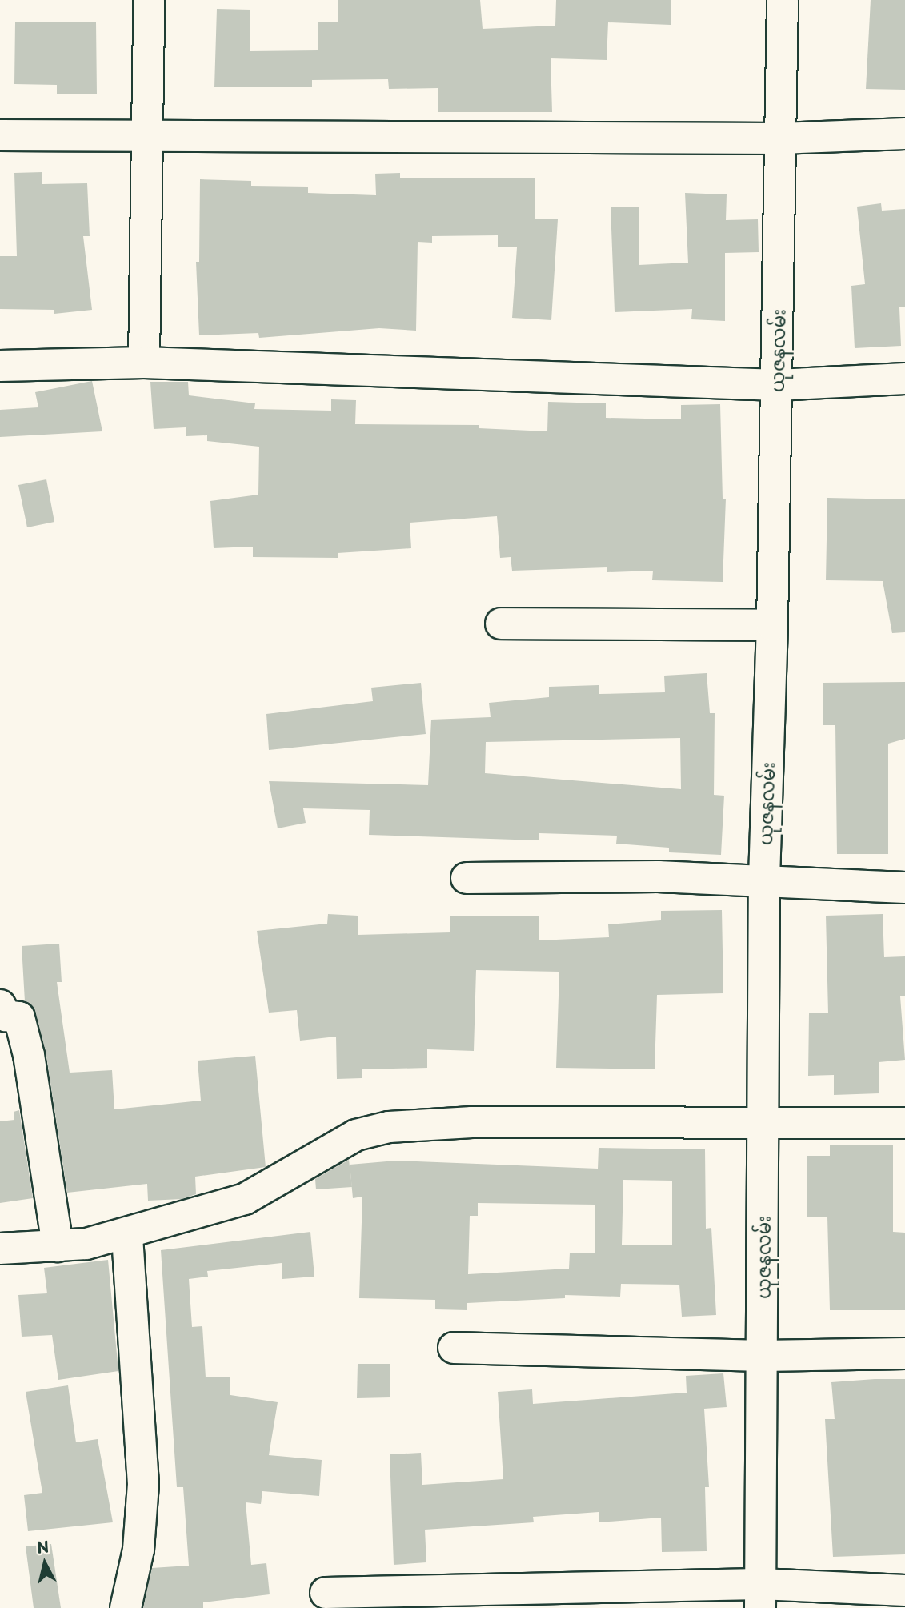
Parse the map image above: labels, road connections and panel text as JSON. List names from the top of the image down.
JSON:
{
  "streets": {
    "street": ["ယုဇနလမ်း"]
  },
  "north": "top"
}
